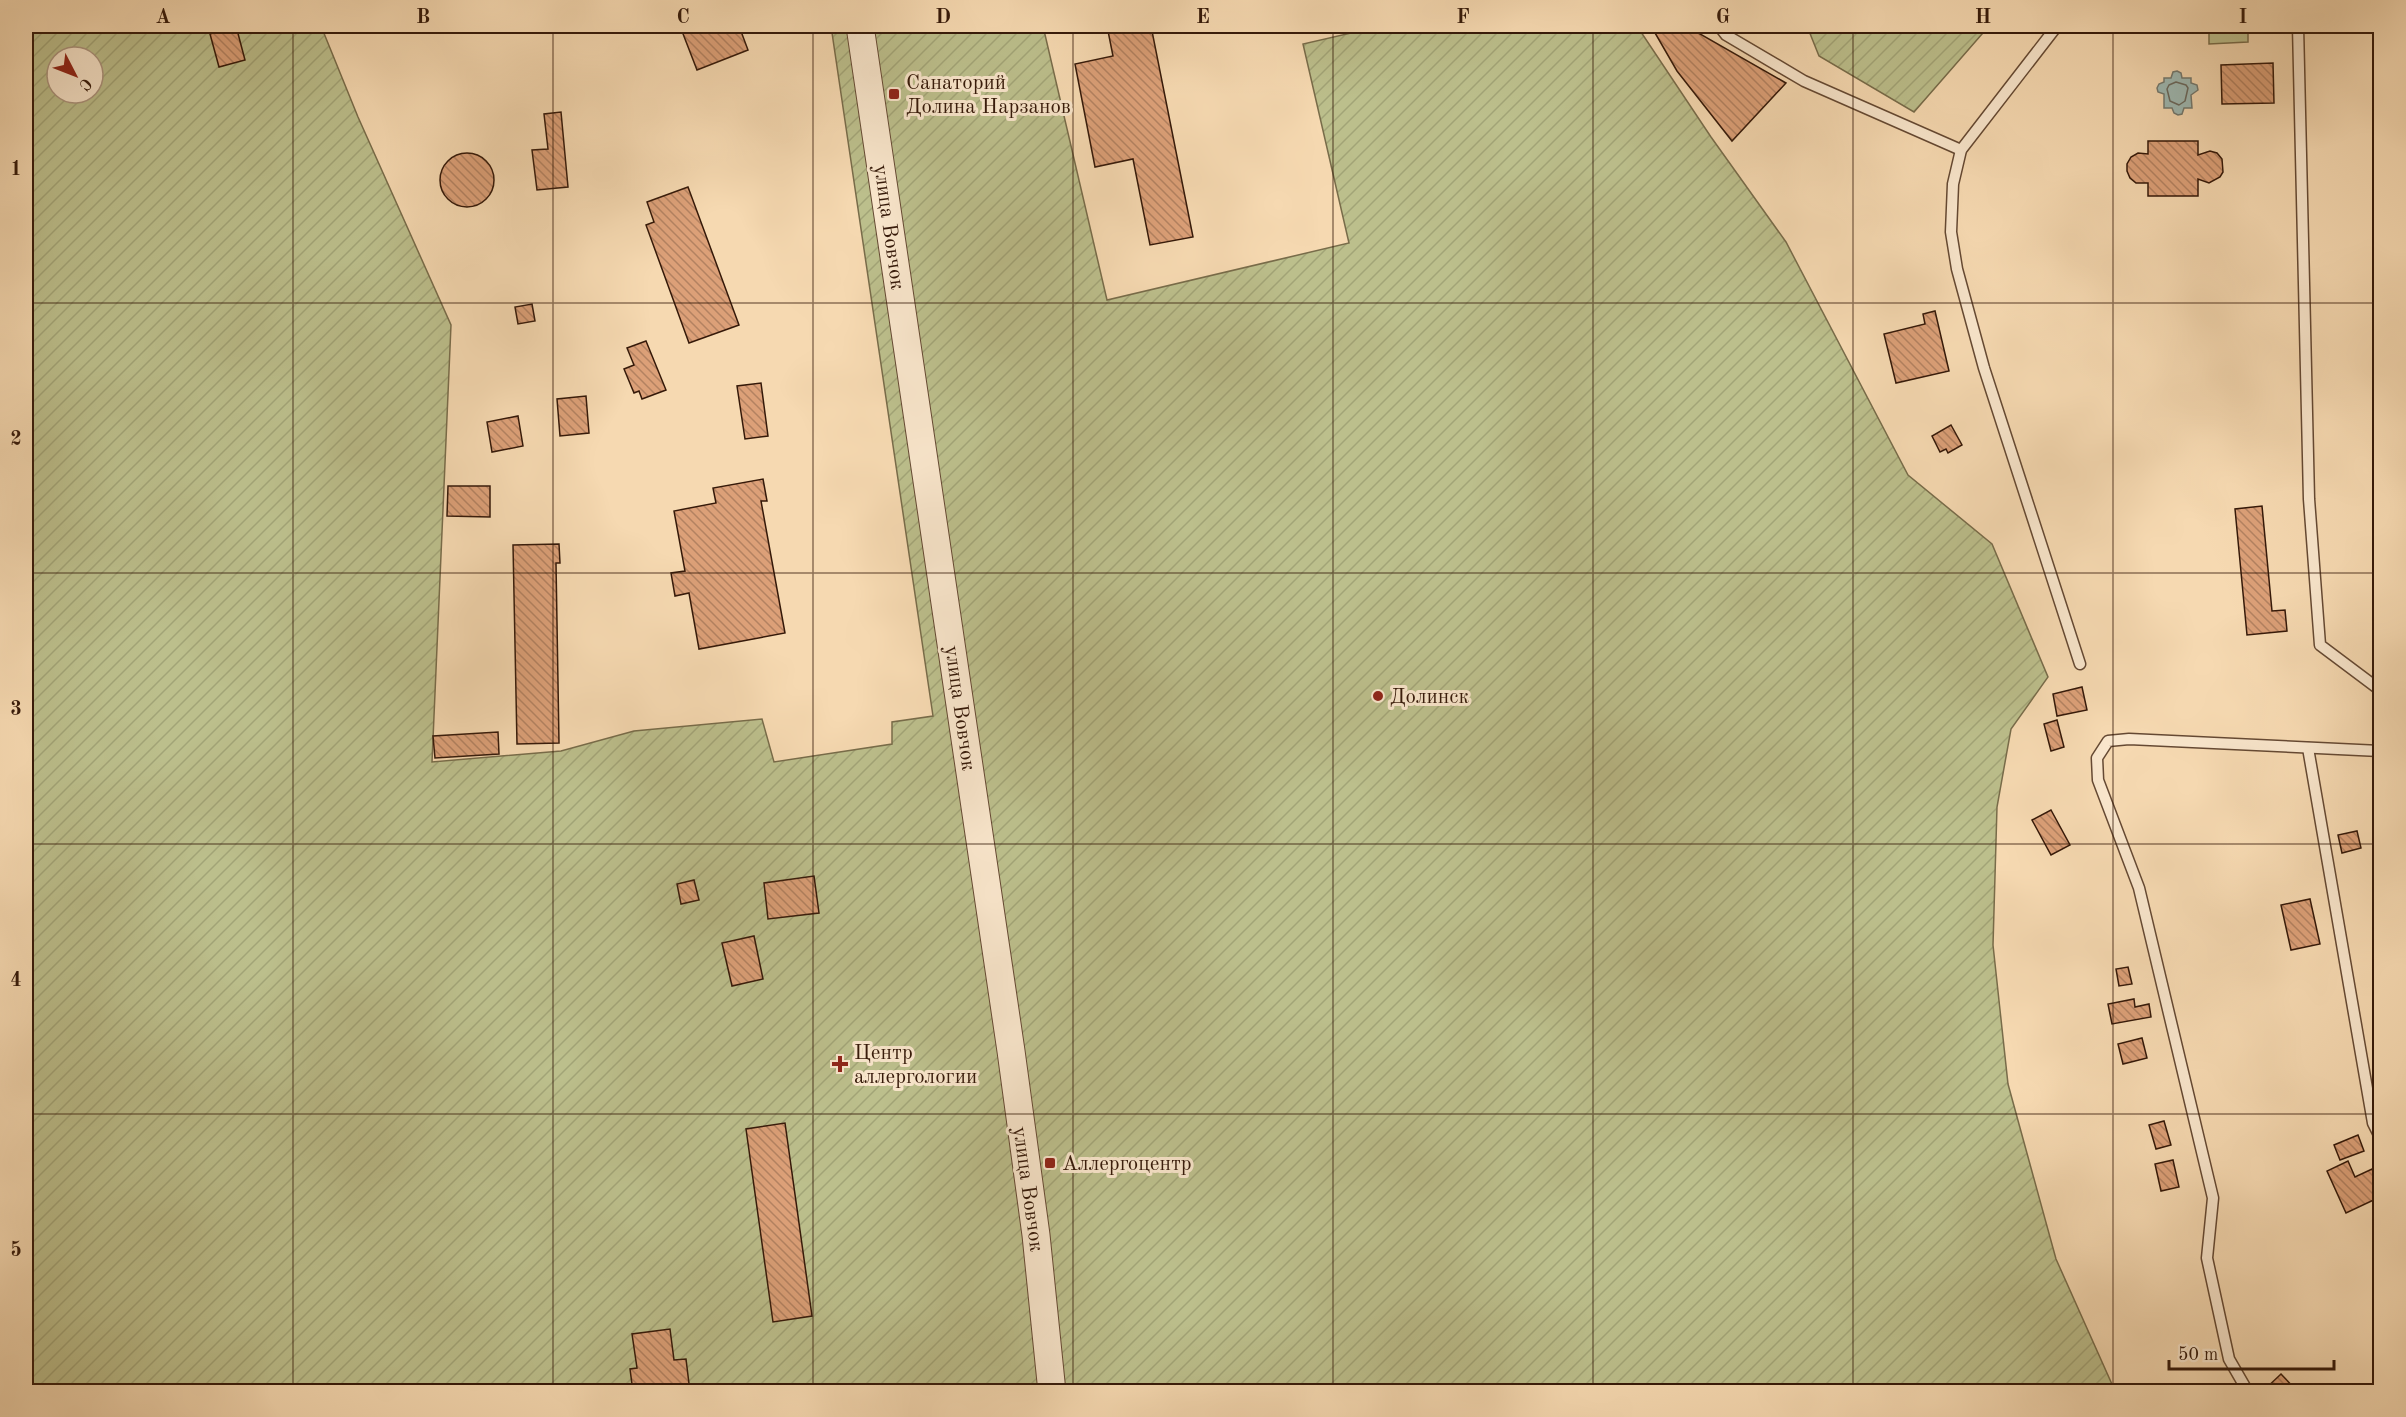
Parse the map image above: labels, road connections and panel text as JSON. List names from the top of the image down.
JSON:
{
  "streets": {
    "street": ["улица Вовчок"]
  },
  "places": {
    "transit": ["Санаторий Долина Нарзанов", "Аллергоцентр"],
    "other": ["Долинск"],
    "health": ["Центр аллергологии"]
  },
  "scale_bar": "50 m",
  "north": "bottom right",
  "grid": {
    "columns": [
      "A",
      "B",
      "C",
      "D",
      "E",
      "F",
      "G",
      "H",
      "I"
    ],
    "rows": [
      "1",
      "2",
      "3",
      "4",
      "5"
    ]
  }
}
